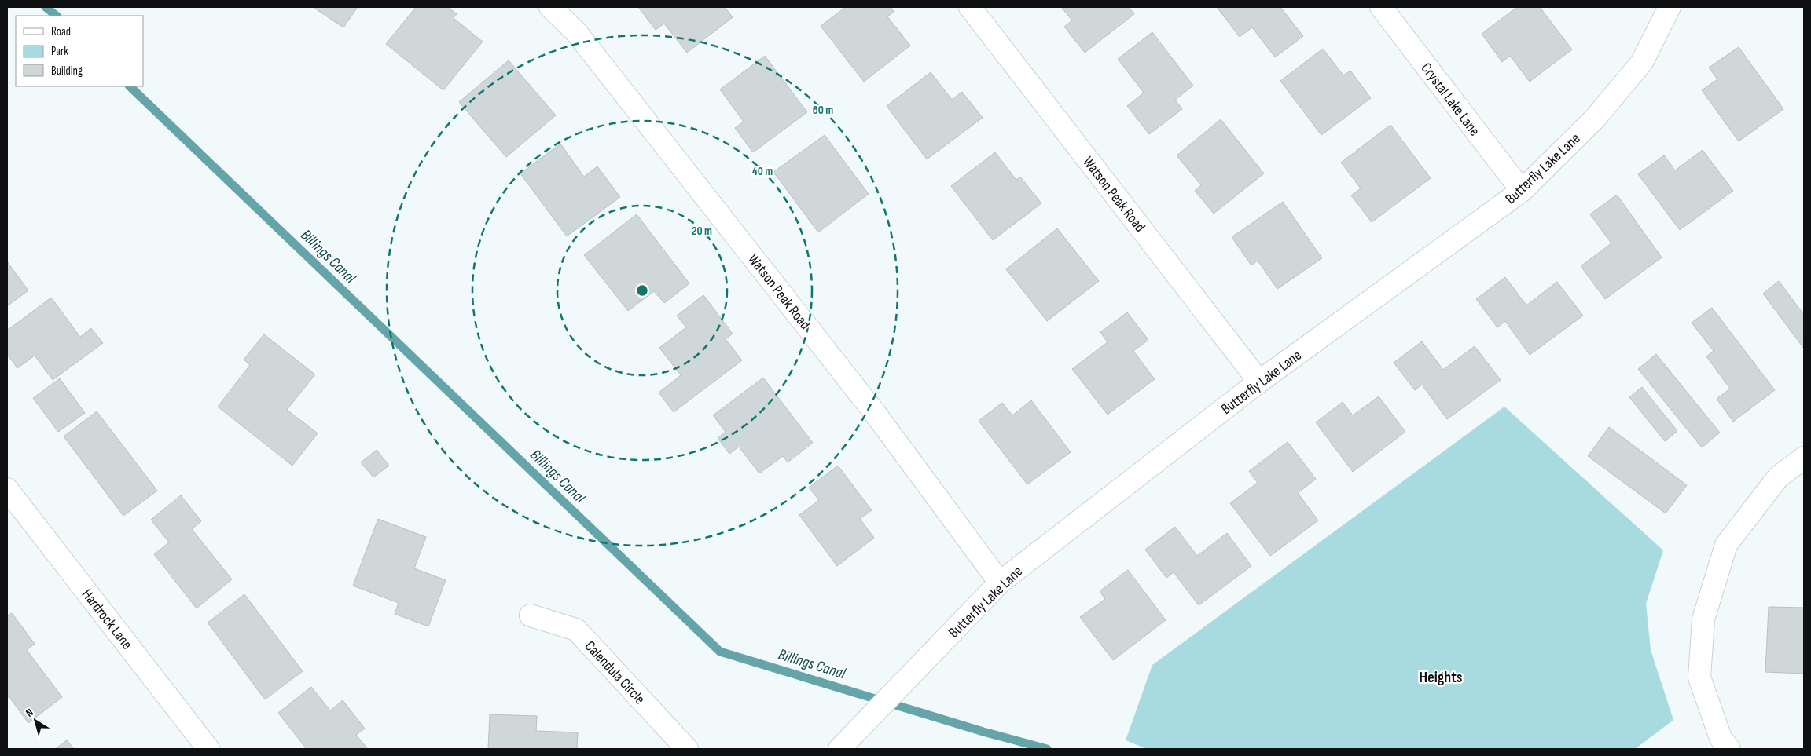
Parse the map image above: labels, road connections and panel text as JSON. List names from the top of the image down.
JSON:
{
  "streets": {
    "street": [
      "Crystal Lake Lane",
      "Butterfly Lake Lane",
      "Watson Peak Road",
      "Hardrock Lane",
      "Calendula Circle"
    ]
  },
  "crossings": [
    ["Crystal Lake Lane", "Butterfly Lake Lane"],
    ["Butterfly Lake Lane", "Watson Peak Road"]
  ],
  "districts": ["Heights"],
  "water": ["Billings Canal"],
  "legend": ["Road", "Park", "Building"],
  "north": "top left",
  "rings": ["60 m", "40 m", "20 m"]
}
